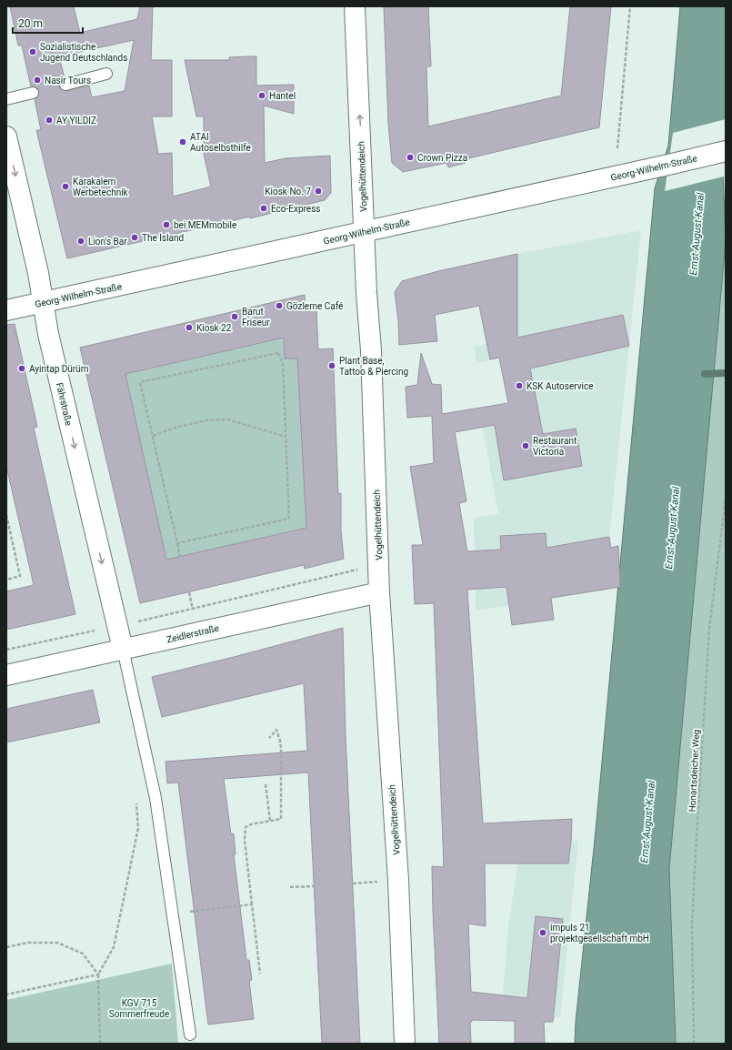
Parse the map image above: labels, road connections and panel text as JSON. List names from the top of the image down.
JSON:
{
  "streets": {
    "street": [
      "Georg-Wilhelm-Straße",
      "Vogelhüttendeich",
      "Fährstraße",
      "Zeidlerstraße"
    ],
    "path": ["Honartsdeicher Weg"]
  },
  "crossings": [
    ["Georg-Wilhelm-Straße", "Vogelhüttendeich"],
    ["Georg-Wilhelm-Straße", "Fährstraße"],
    ["Vogelhüttendeich", "Zeidlerstraße"],
    ["Fährstraße", "Zeidlerstraße"]
  ],
  "one_way": ["Fährstraße"],
  "water": ["Ernst-August-Kanal"],
  "parks": ["KGV 715 Sommerfreude"],
  "places": [
    "Sozialistische Jugend Deutschlands",
    "Nasir Tours",
    "Hantel",
    "AY YILDIZ",
    "ATAI Autoselbsthilfe",
    "Crown Pizza",
    "Karakalem Werbetechnik",
    "Kiosk No. 7",
    "Eco-Express",
    "bei MEMmobile",
    "The Island",
    "Lion's Bar",
    "Gözleme Café",
    "Barut Friseur",
    "Kiosk 22",
    "Plant Base, Tattoo & Piercing",
    "Ayintap Dürüm",
    "KSK Autoservice",
    "Restaurant Victoria",
    "impuls 21 projektgesellschaft mbH"
  ],
  "scale_bar": "20 m"
}
